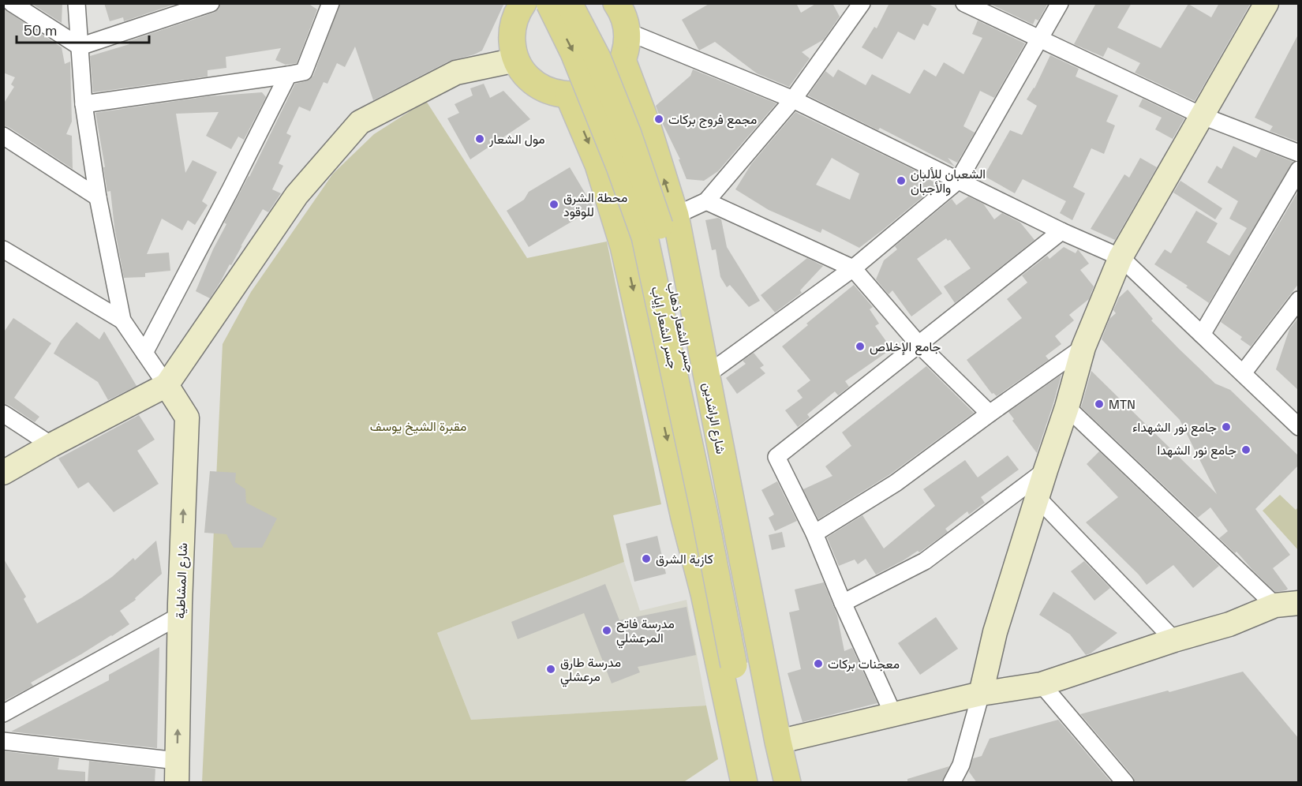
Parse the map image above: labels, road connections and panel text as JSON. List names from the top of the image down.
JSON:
{
  "streets": {
    "main road": [
      "جسر الشعار إياب",
      "جسر الشعار ذهاب",
      "شارع الراشدين",
      "شارع المشاطية"
    ]
  },
  "crossings": [
    ["جسر الشعار إياب", "جسر الشعار ذهاب"]
  ],
  "one_way": ["شارع المشاطية"],
  "parks": ["مقبرة الشيخ يوسف"],
  "places": [
    "مجمع فروج بركات",
    "مول الشعار",
    "الشعبان للألبان والأجبان",
    "محطة الشرق للوقود",
    "جامع الإخلاص",
    "MTN",
    "جامع نور الشهداء",
    "جامع نور الشهدا",
    "كازية الشرق",
    "مدرسة فاتح المرعشلي",
    "معجنات بركات",
    "مدرسة طارق مرعشلي"
  ],
  "scale_bar": "50 m"
}
